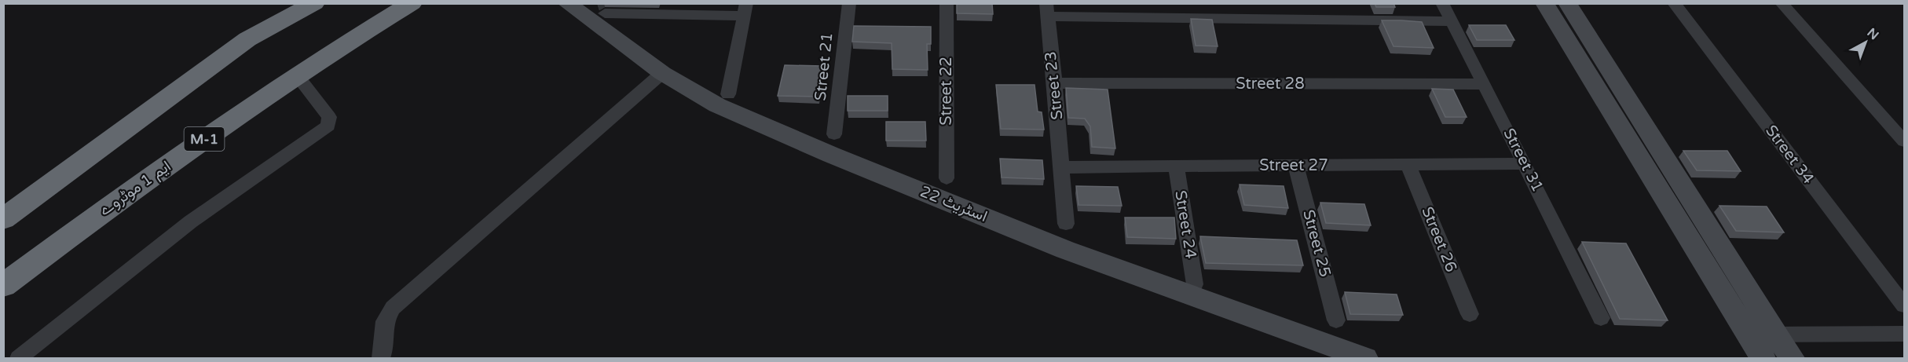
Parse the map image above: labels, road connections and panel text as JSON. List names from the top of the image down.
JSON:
{
  "streets": {
    "highway": ["M-1", "ایم 1 موٹروے"],
    "street": [
      "Street 21",
      "Street 28",
      "Street 23",
      "Street 22",
      "Street 34",
      "Street 31",
      "Street 27",
      "اسٹریٹ 22",
      "Street 24",
      "Street 26",
      "Street 25"
    ]
  },
  "crossings": [
    ["Street 28", "Street 23"],
    ["Street 28", "Street 31"],
    ["Street 23", "Street 27"],
    ["Street 31", "Street 27"],
    ["Street 27", "Street 24"],
    ["Street 27", "Street 26"],
    ["Street 27", "Street 25"]
  ],
  "north": "top right"
}
